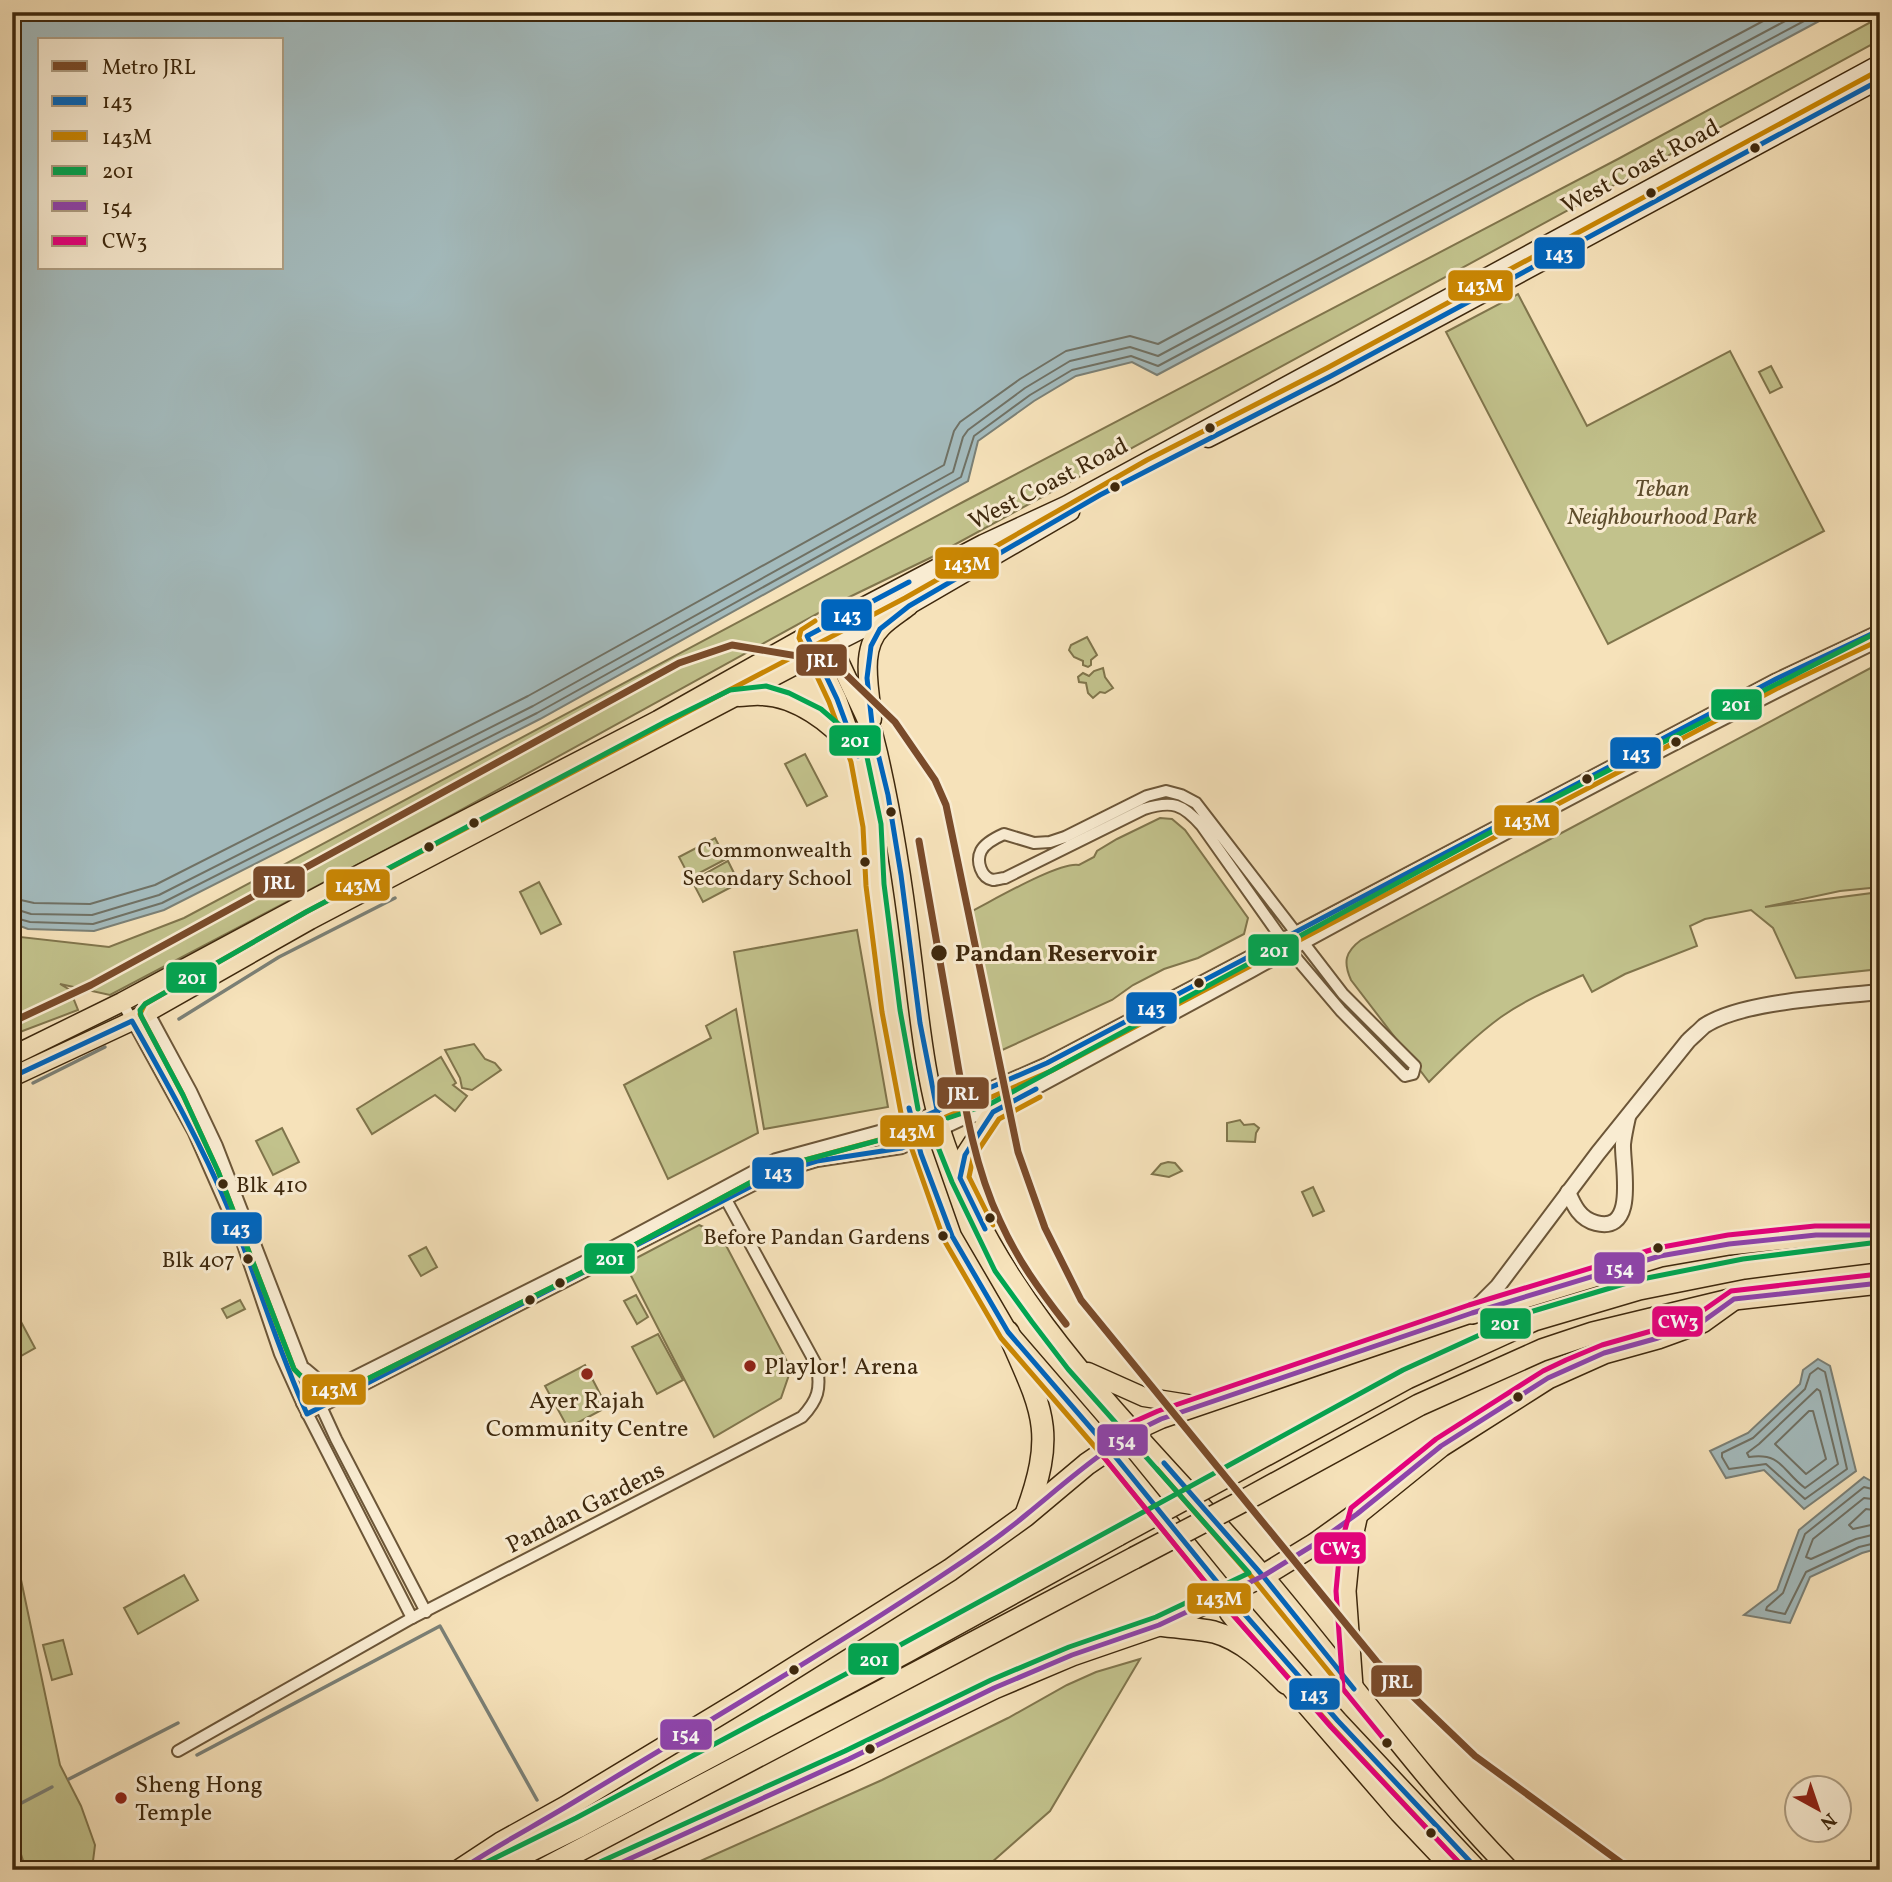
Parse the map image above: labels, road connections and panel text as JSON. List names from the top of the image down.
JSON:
{
  "streets": {
    "main road": ["West Coast Road"],
    "street": ["Pandan Gardens"]
  },
  "parks": ["Teban Neighbourhood Park"],
  "places": [
    "Commonwealth Secondary School",
    "Pandan Reservoir",
    "Blk 410",
    "Before Pandan Gardens",
    "Blk 407",
    "Playlor! Arena",
    "Ayer Rajah Community Centre",
    "Sheng Hong Temple"
  ],
  "lines": [
    "transit line 143M",
    "transit line 143",
    "transit line 201",
    "metro line JRL",
    "transit line CW3",
    "transit line 154"
  ],
  "legend": [
    "Metro JRL",
    "143",
    "143M",
    "201",
    "154",
    "CW3"
  ],
  "north": "bottom right"
}
